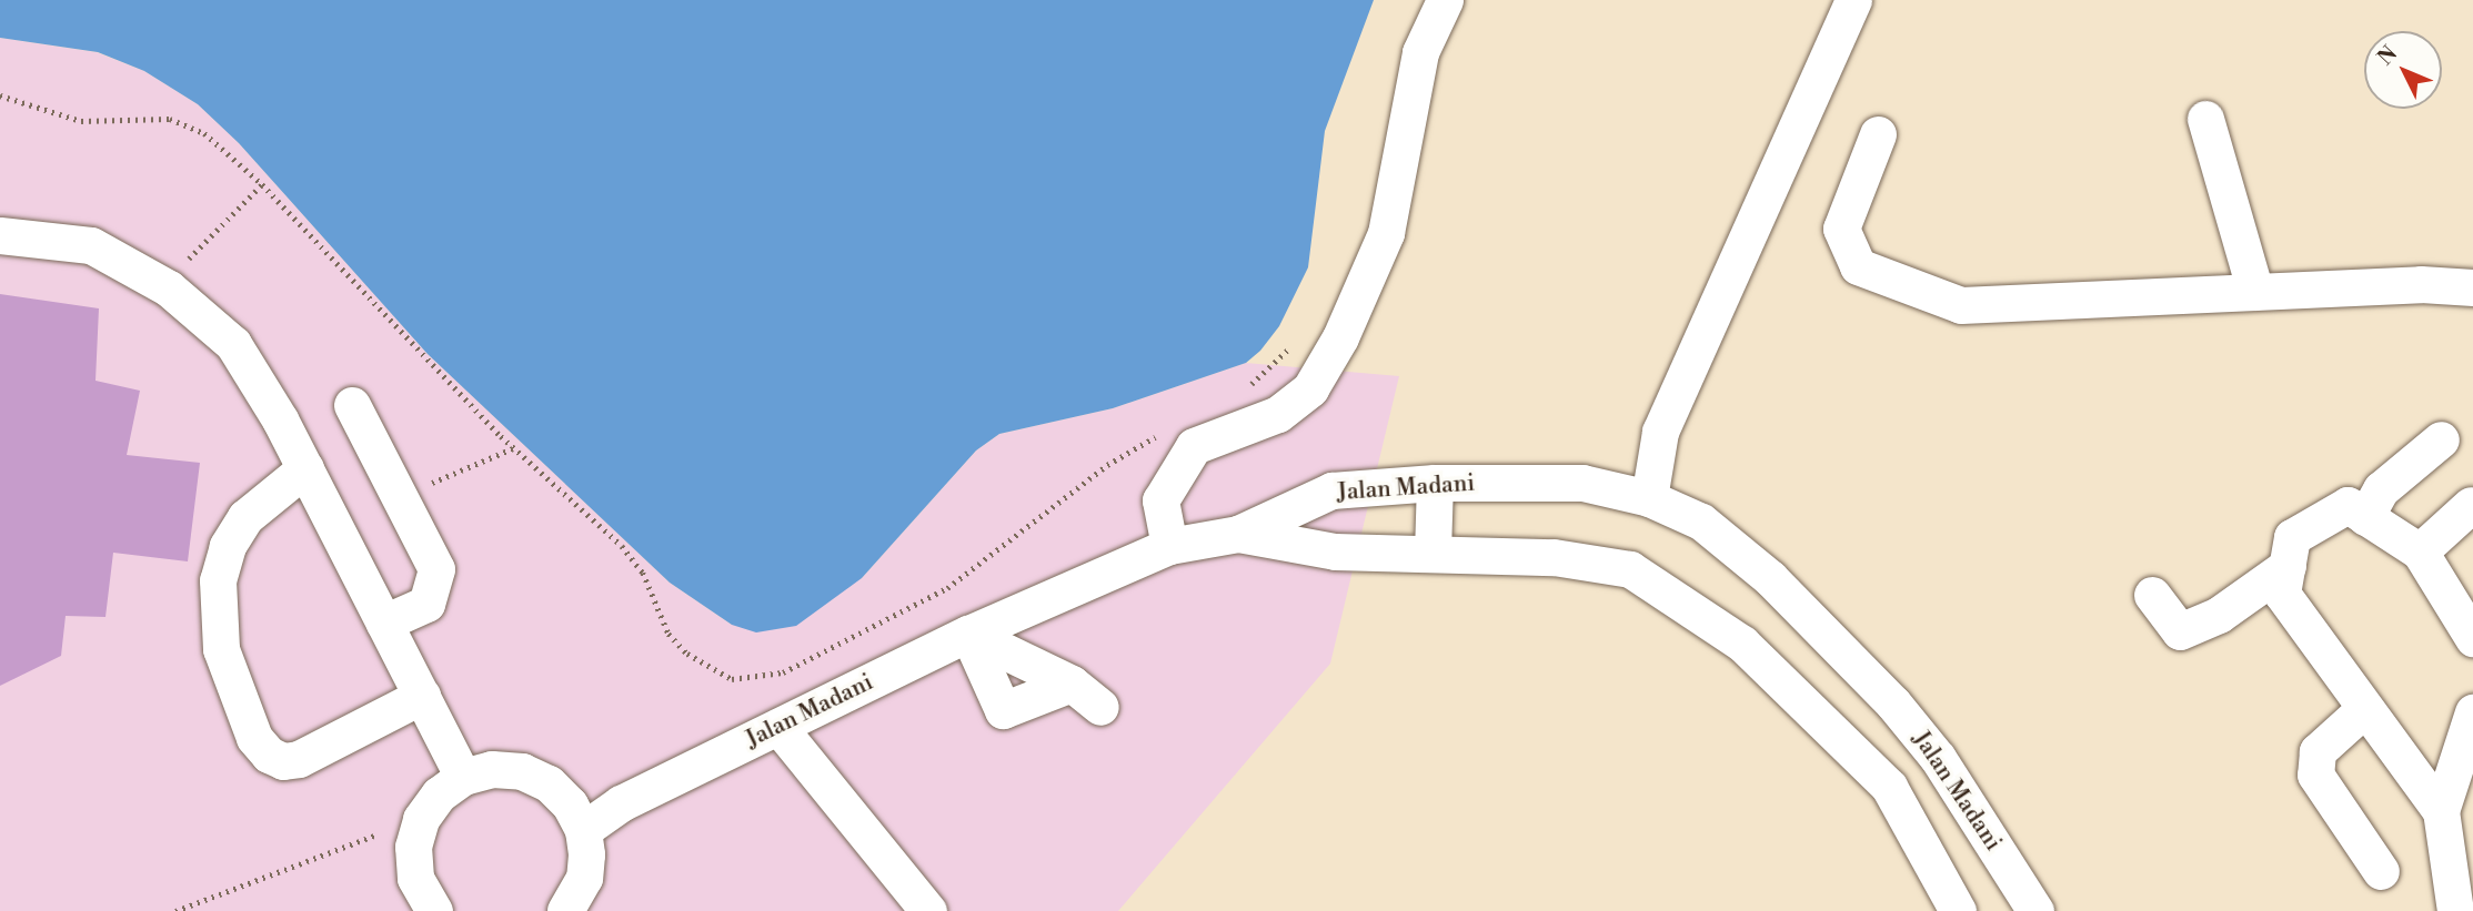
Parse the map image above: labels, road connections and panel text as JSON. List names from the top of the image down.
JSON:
{
  "streets": {
    "street": ["Jalan Madani"]
  },
  "north": "top left"
}
